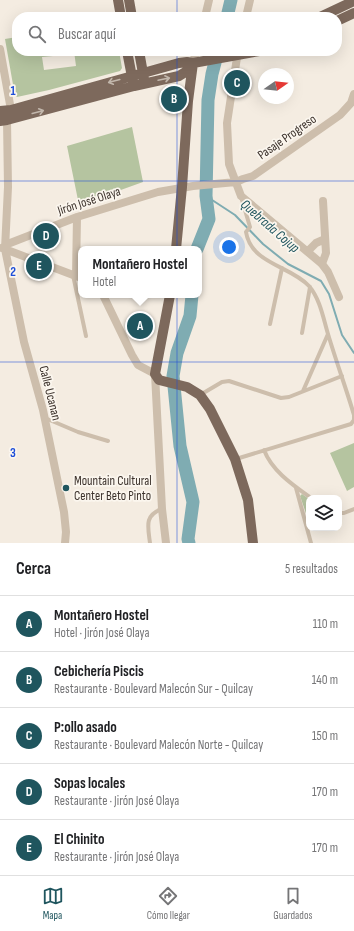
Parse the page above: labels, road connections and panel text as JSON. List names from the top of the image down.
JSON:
{
  "streets": {
    "street": ["Pasaje Progreso", "Jirón José Olaya", "Calle Ucanan"]
  },
  "crossings": [
    ["Pasaje Progreso", "Jirón José Olaya"],
    ["Jirón José Olaya", "Calle Ucanan"]
  ],
  "water": ["Quebrada Cojup"],
  "places": ["Mountain Cultural Center Beto Pinto"],
  "north": "right",
  "page": {
    "search": "Buscar aquí",
    "pins": [
      "C",
      "B",
      "D",
      "E",
      "A"
    ],
    "popup": ["Montañero Hostel", "Hotel"],
    "heading": ["Cerca", "5 resultados"],
    "list": [
      {
        "mark": "A",
        "name": "Montañero Hostel",
        "note": "Hotel · Jirón José Olaya",
        "value": "110 m"
      },
      {
        "mark": "B",
        "name": "Cebichería Piscis",
        "note": "Restaurante · Boulevard Malecón Sur - Quilcay",
        "value": "140 m"
      },
      {
        "mark": "C",
        "name": "P:ollo asado",
        "note": "Restaurante · Boulevard Malecón Norte - Quilcay",
        "value": "150 m"
      },
      {
        "mark": "D",
        "name": "Sopas locales",
        "note": "Restaurante · Jirón José Olaya",
        "value": "170 m"
      },
      {
        "mark": "E",
        "name": "El Chinito",
        "note": "Restaurante · Jirón José Olaya",
        "value": "170 m"
      }
    ],
    "nav": ["Mapa", "Cómo llegar", "Guardados"]
  },
  "grid": {
    "rows": ["1", "2", "3"]
  }
}
